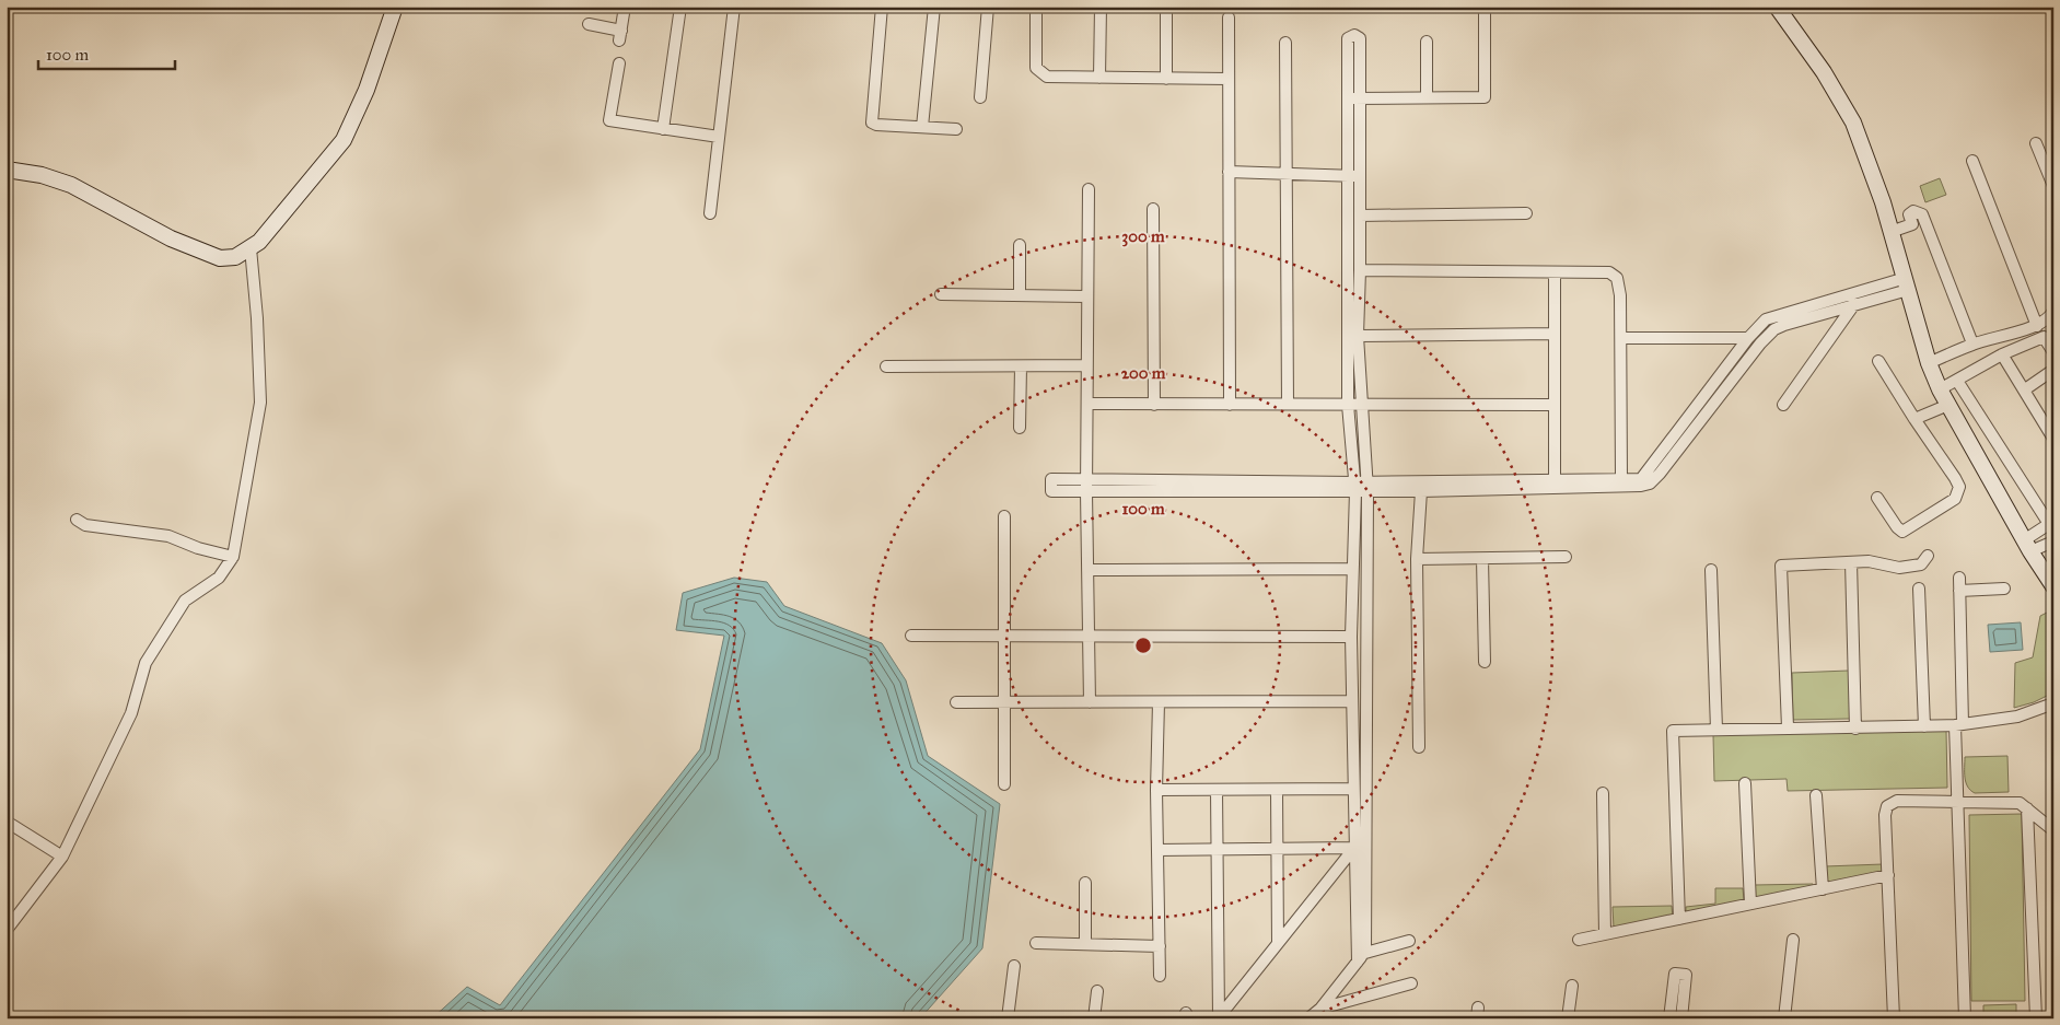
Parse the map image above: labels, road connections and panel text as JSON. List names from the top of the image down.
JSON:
{
  "scale_bar": "100 m",
  "rings": ["300 m", "200 m", "100 m"]
}
